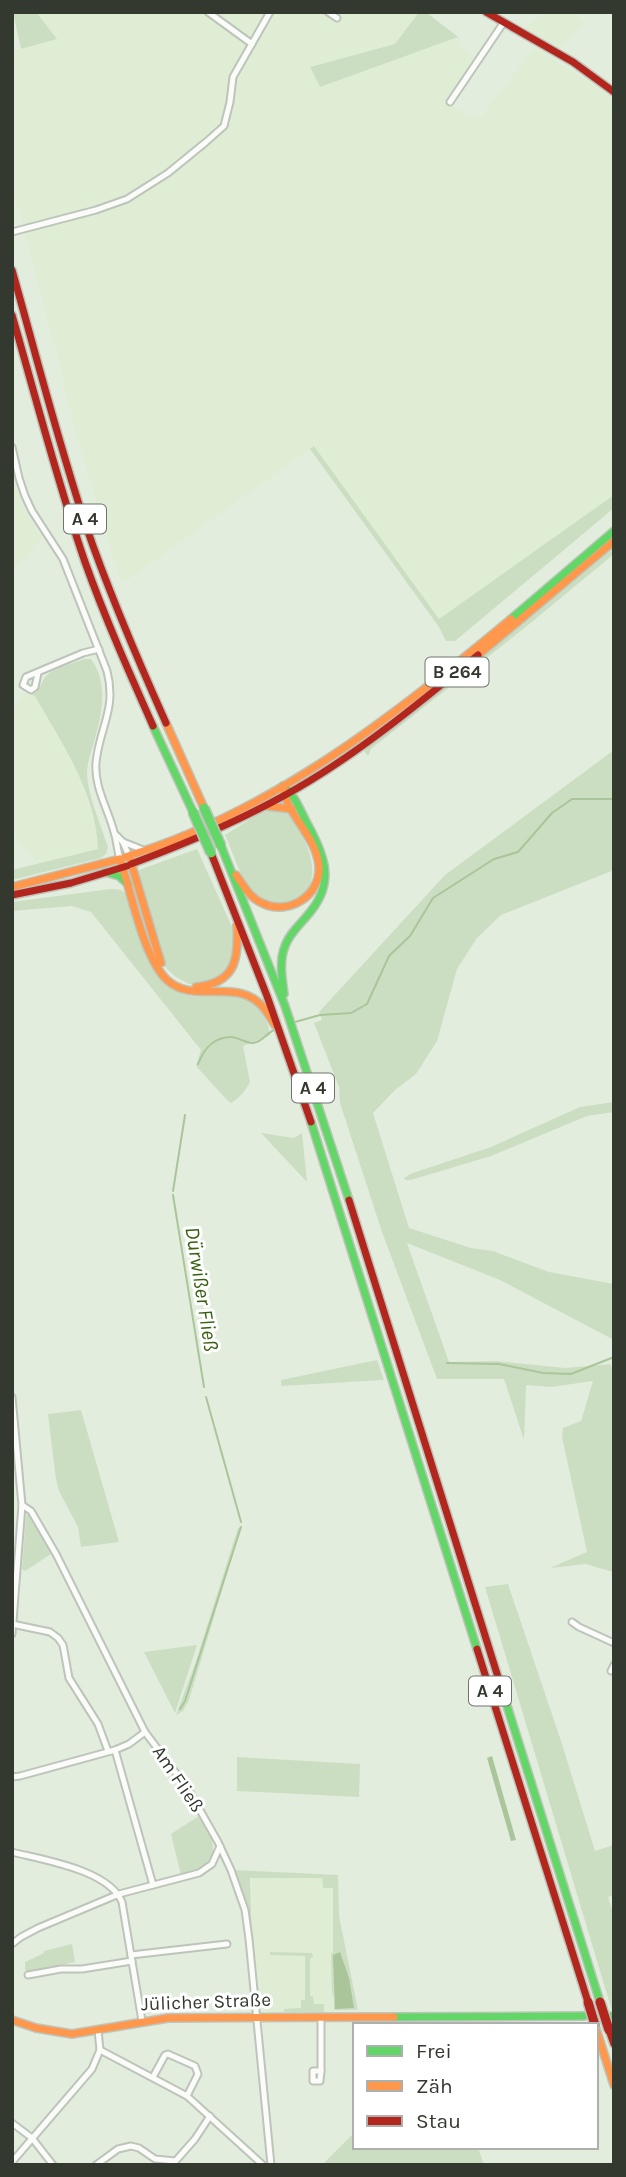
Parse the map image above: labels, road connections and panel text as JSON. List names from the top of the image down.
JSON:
{
  "streets": {
    "main road": ["A 4", "B 264", "Jülicher Straße"],
    "street": ["Am Fließ"]
  },
  "crossings": [
    ["Am Fließ", "Jülicher Straße"]
  ],
  "water": ["Dürwißer Fließ"],
  "legend": ["Frei", "Zäh", "Stau"]
}
